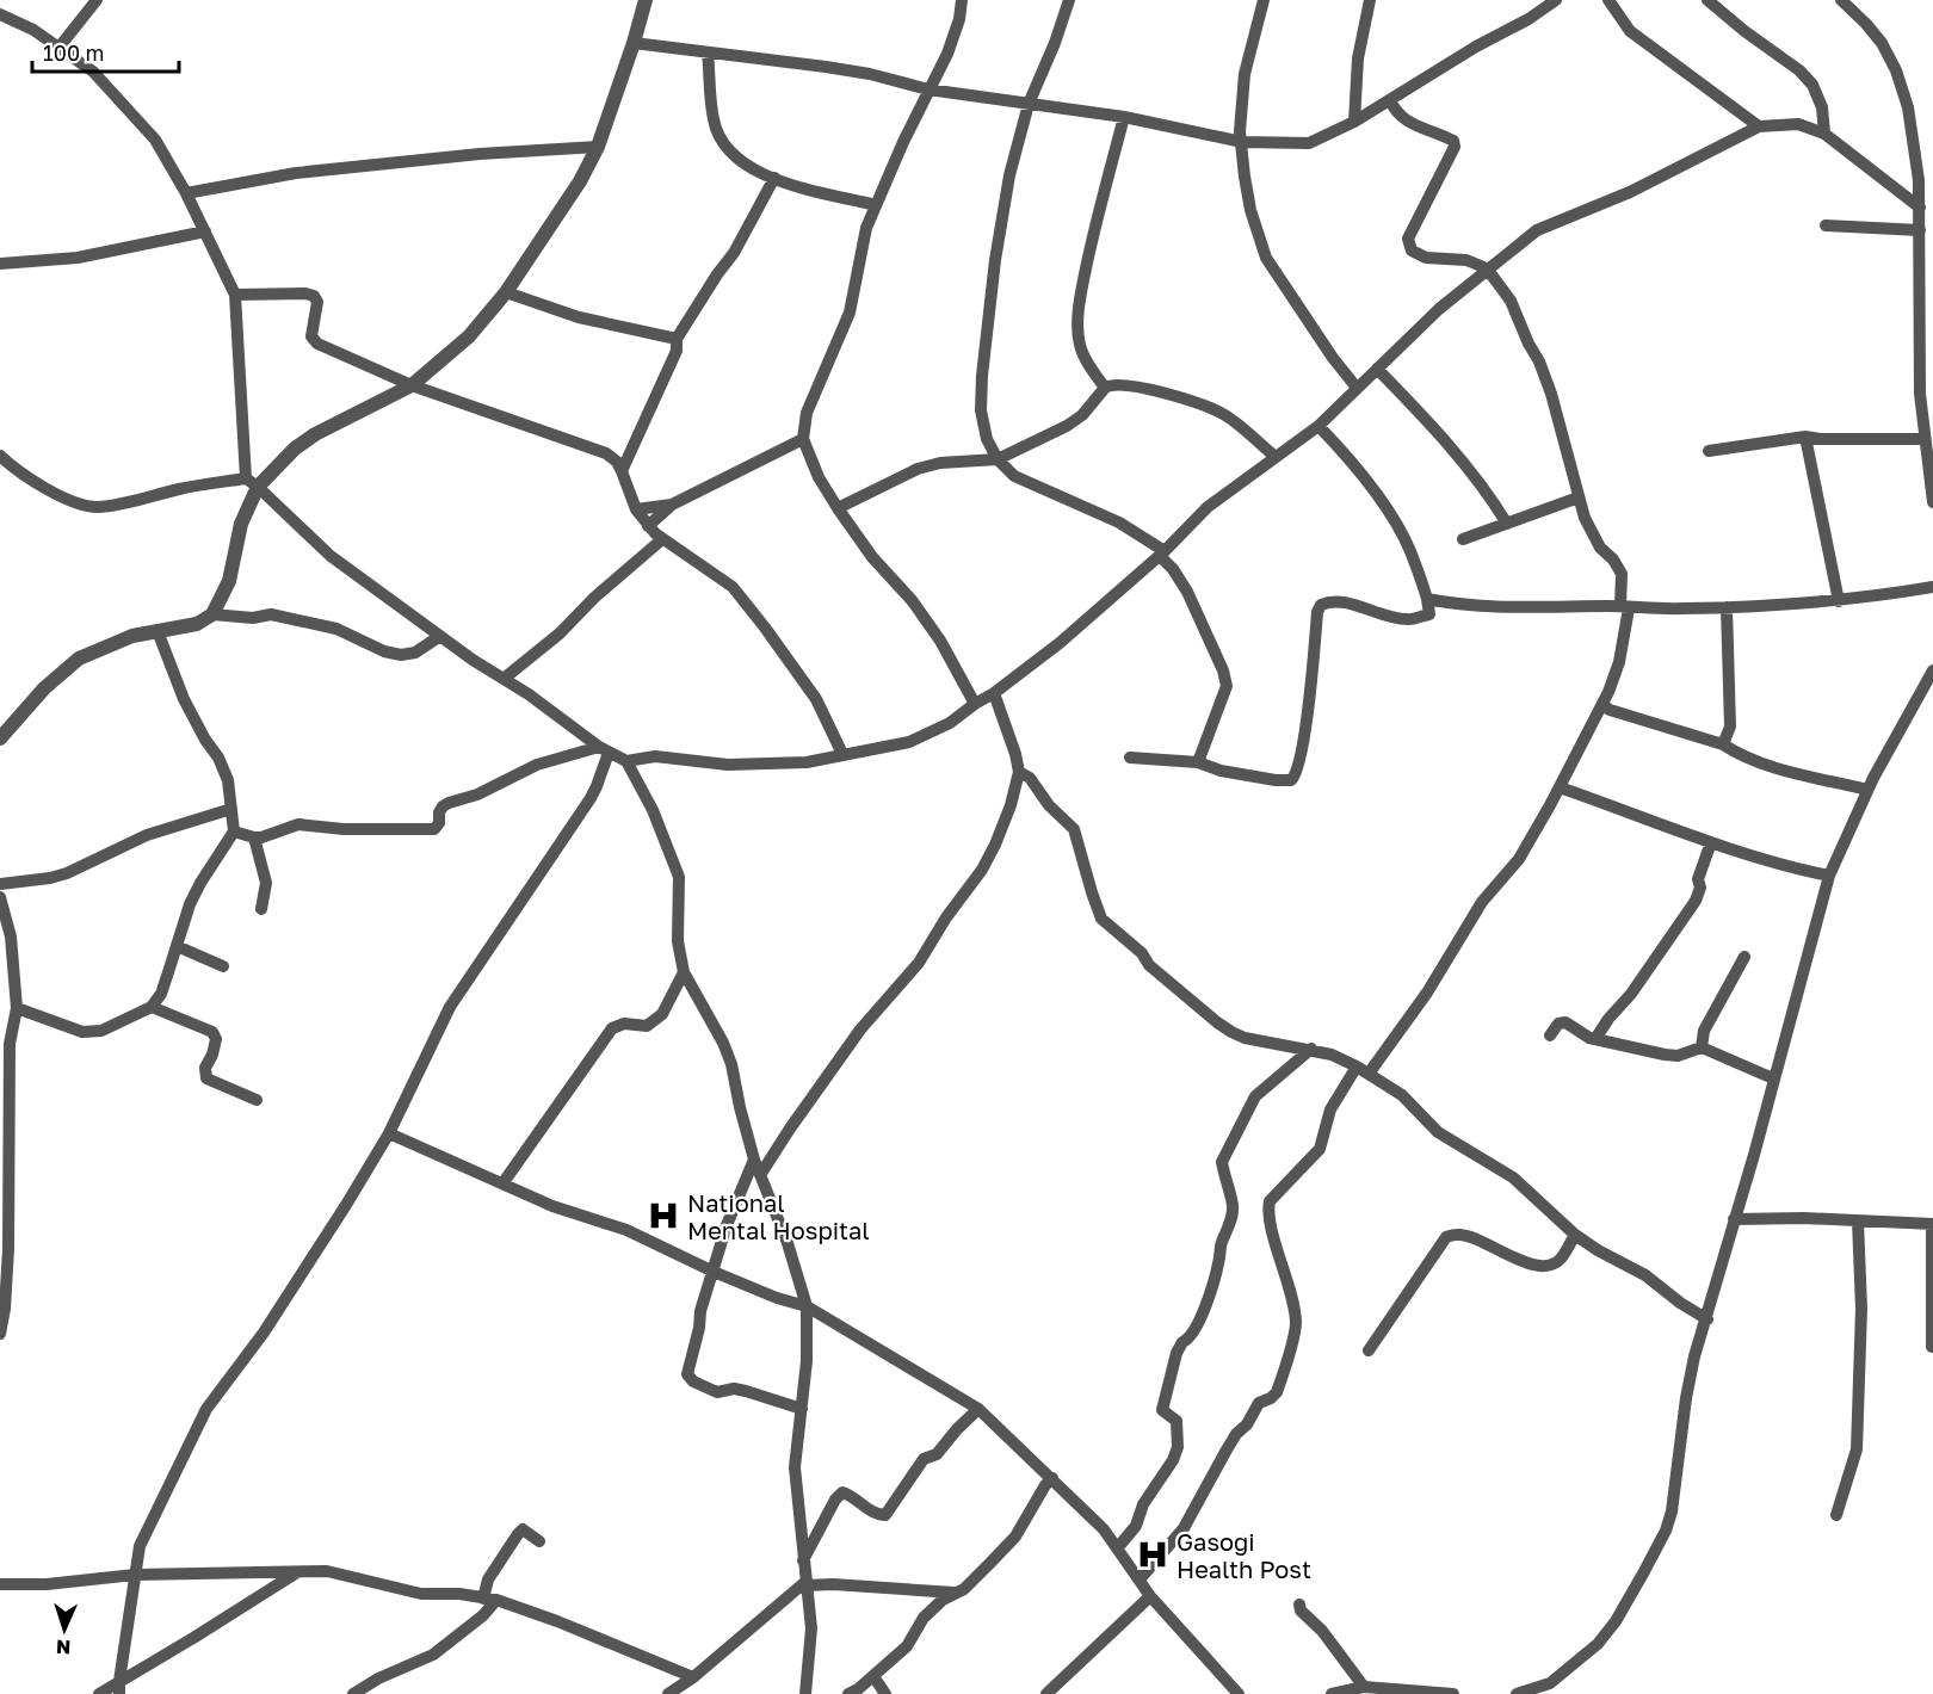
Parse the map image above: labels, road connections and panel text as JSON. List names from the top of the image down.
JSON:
{
  "places": {
    "hospital": ["National Mental Hospital", "Gasogi Health Post"]
  },
  "scale_bar": "100 m",
  "north": "bottom"
}
